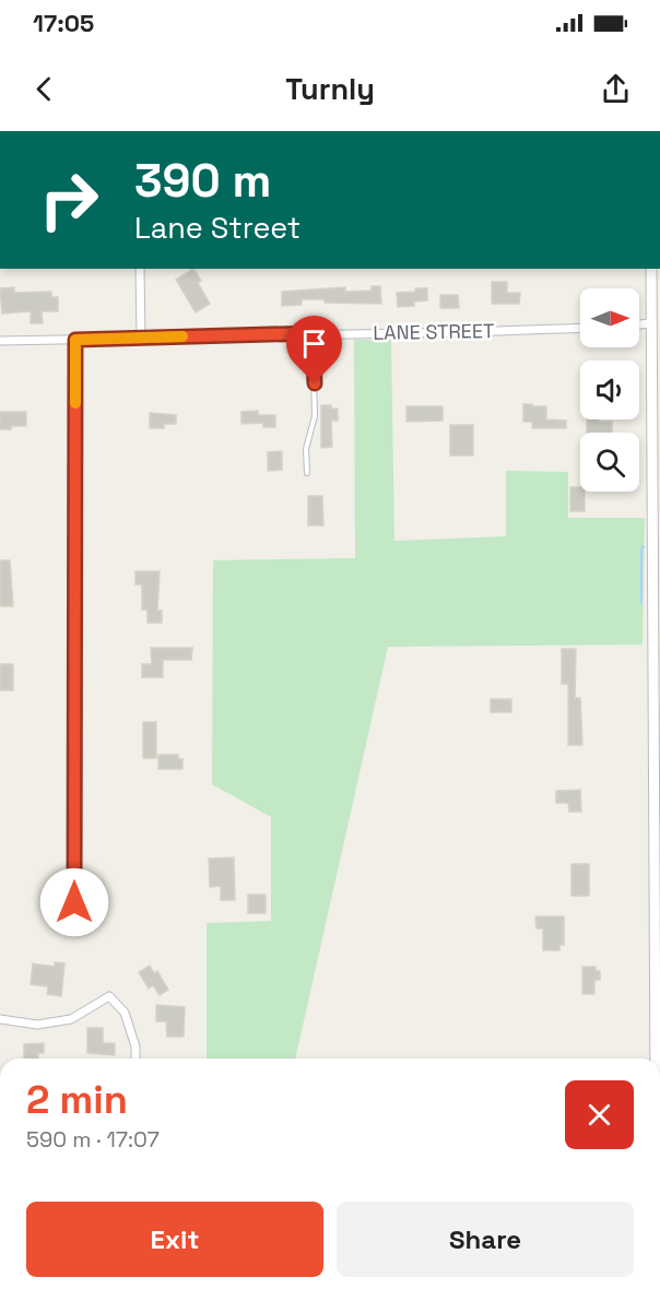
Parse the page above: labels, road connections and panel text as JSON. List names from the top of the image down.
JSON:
{
  "streets": {
    "street": ["LANE STREET"]
  },
  "north": "right",
  "page": {
    "status": "17:05",
    "header": "Turnly",
    "turn": ["390 m", "Lane Street"],
    "heading": ["2 min", "590 m · 17:07"],
    "buttons": ["Exit", "Share"]
  }
}
